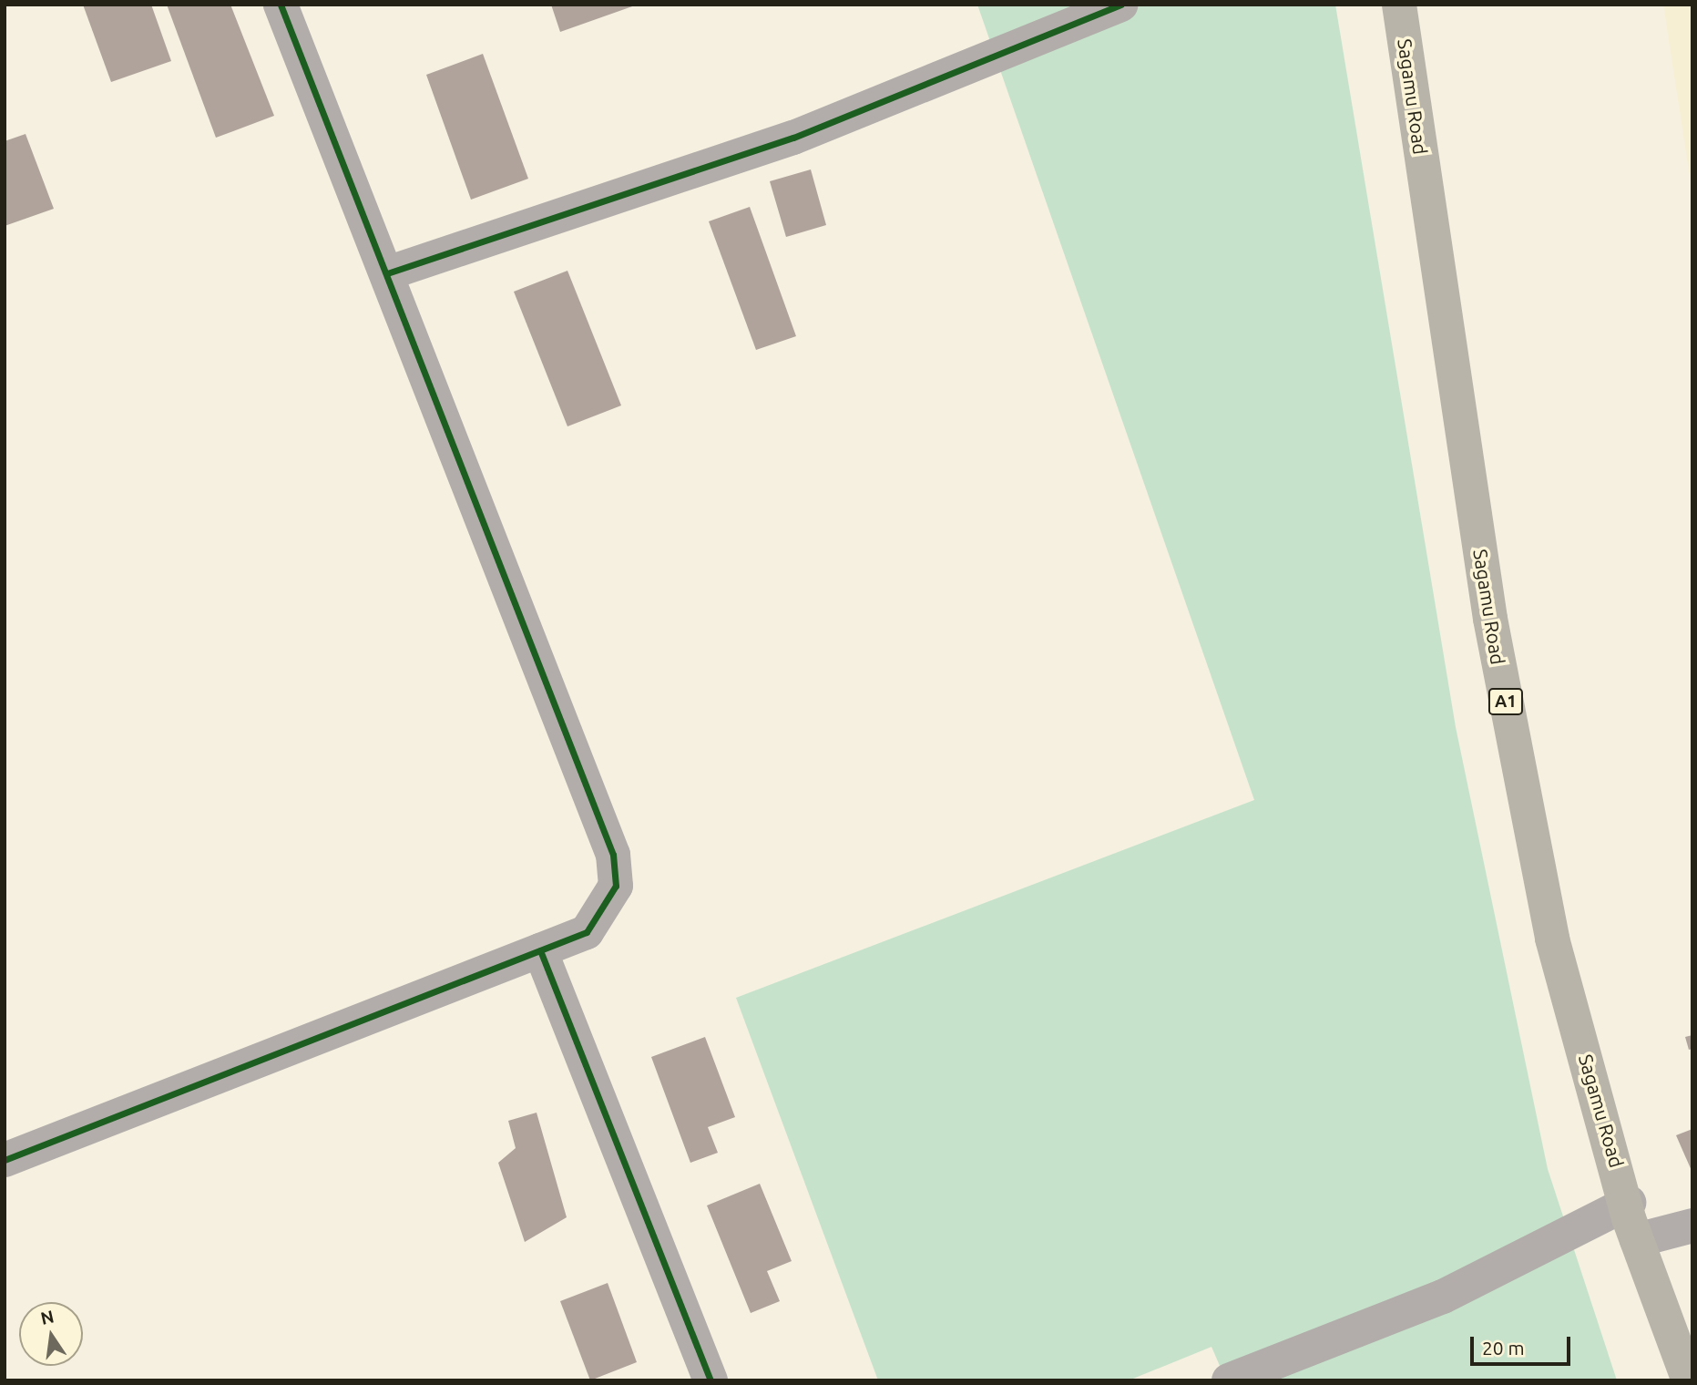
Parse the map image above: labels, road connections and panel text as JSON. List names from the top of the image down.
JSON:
{
  "streets": {
    "highway": ["Sagamu Road", "A1"]
  },
  "scale_bar": "20 m",
  "north": "top"
}
